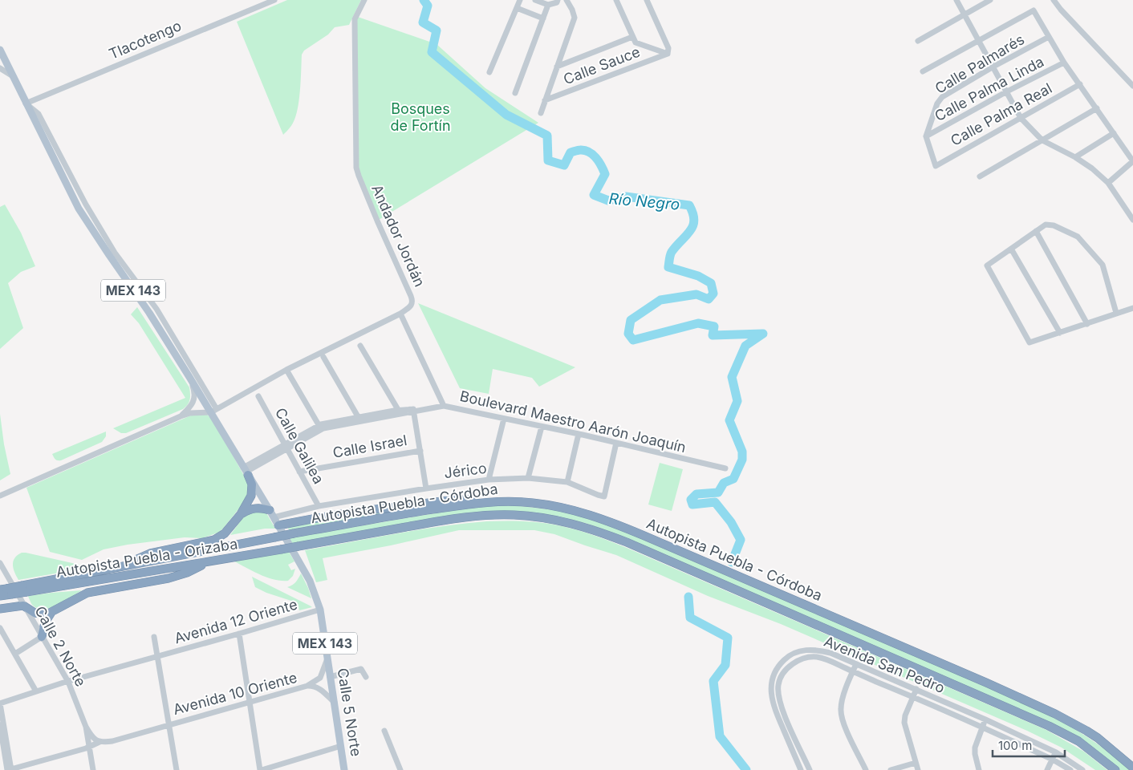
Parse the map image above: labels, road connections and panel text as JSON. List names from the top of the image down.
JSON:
{
  "streets": {
    "highway": ["Autopista Puebla - Córdoba", "Autopista Puebla - Orizaba"],
    "main road": ["MEX 143", "Calle 5 Norte"],
    "street": [
      "Tlacotengo",
      "Calle Palmarés",
      "Calle Sauce",
      "Calle Palma Linda",
      "Calle Palma Real",
      "Andador Jordán",
      "Boulevard Maestro Aarón Joaquín",
      "Calle Galilea",
      "Calle Israel",
      "Jérico",
      "Avenida 12 Oriente",
      "Calle 2 Norte",
      "Avenida San Pedro",
      "Avenida 10 Oriente"
    ]
  },
  "crossings": [
    ["Tlacotengo", "MEX 143"],
    ["Calle Palmarés", "Calle Palma Linda"],
    ["Calle Palmarés", "Calle Palma Real"],
    ["Calle Palma Linda", "Calle Palma Real"],
    ["Andador Jordán", "MEX 143"],
    ["MEX 143", "Boulevard Maestro Aarón Joaquín"],
    ["MEX 143", "Jérico"],
    ["MEX 143", "Calle 5 Norte"],
    ["Boulevard Maestro Aarón Joaquín", "Calle Galilea"],
    ["Boulevard Maestro Aarón Joaquín", "Jérico"],
    ["Calle Galilea", "Calle Israel"],
    ["Calle Galilea", "Jérico"],
    ["Autopista Puebla - Córdoba", "Autopista Puebla - Orizaba"],
    ["Avenida 12 Oriente", "Calle 2 Norte"],
    ["Avenida 12 Oriente", "Calle 5 Norte"],
    ["Calle 2 Norte", "Avenida 10 Oriente"]
  ],
  "water": ["Río Negro"],
  "parks": ["Bosques de Fortín"],
  "scale_bar": "100 m"
}
